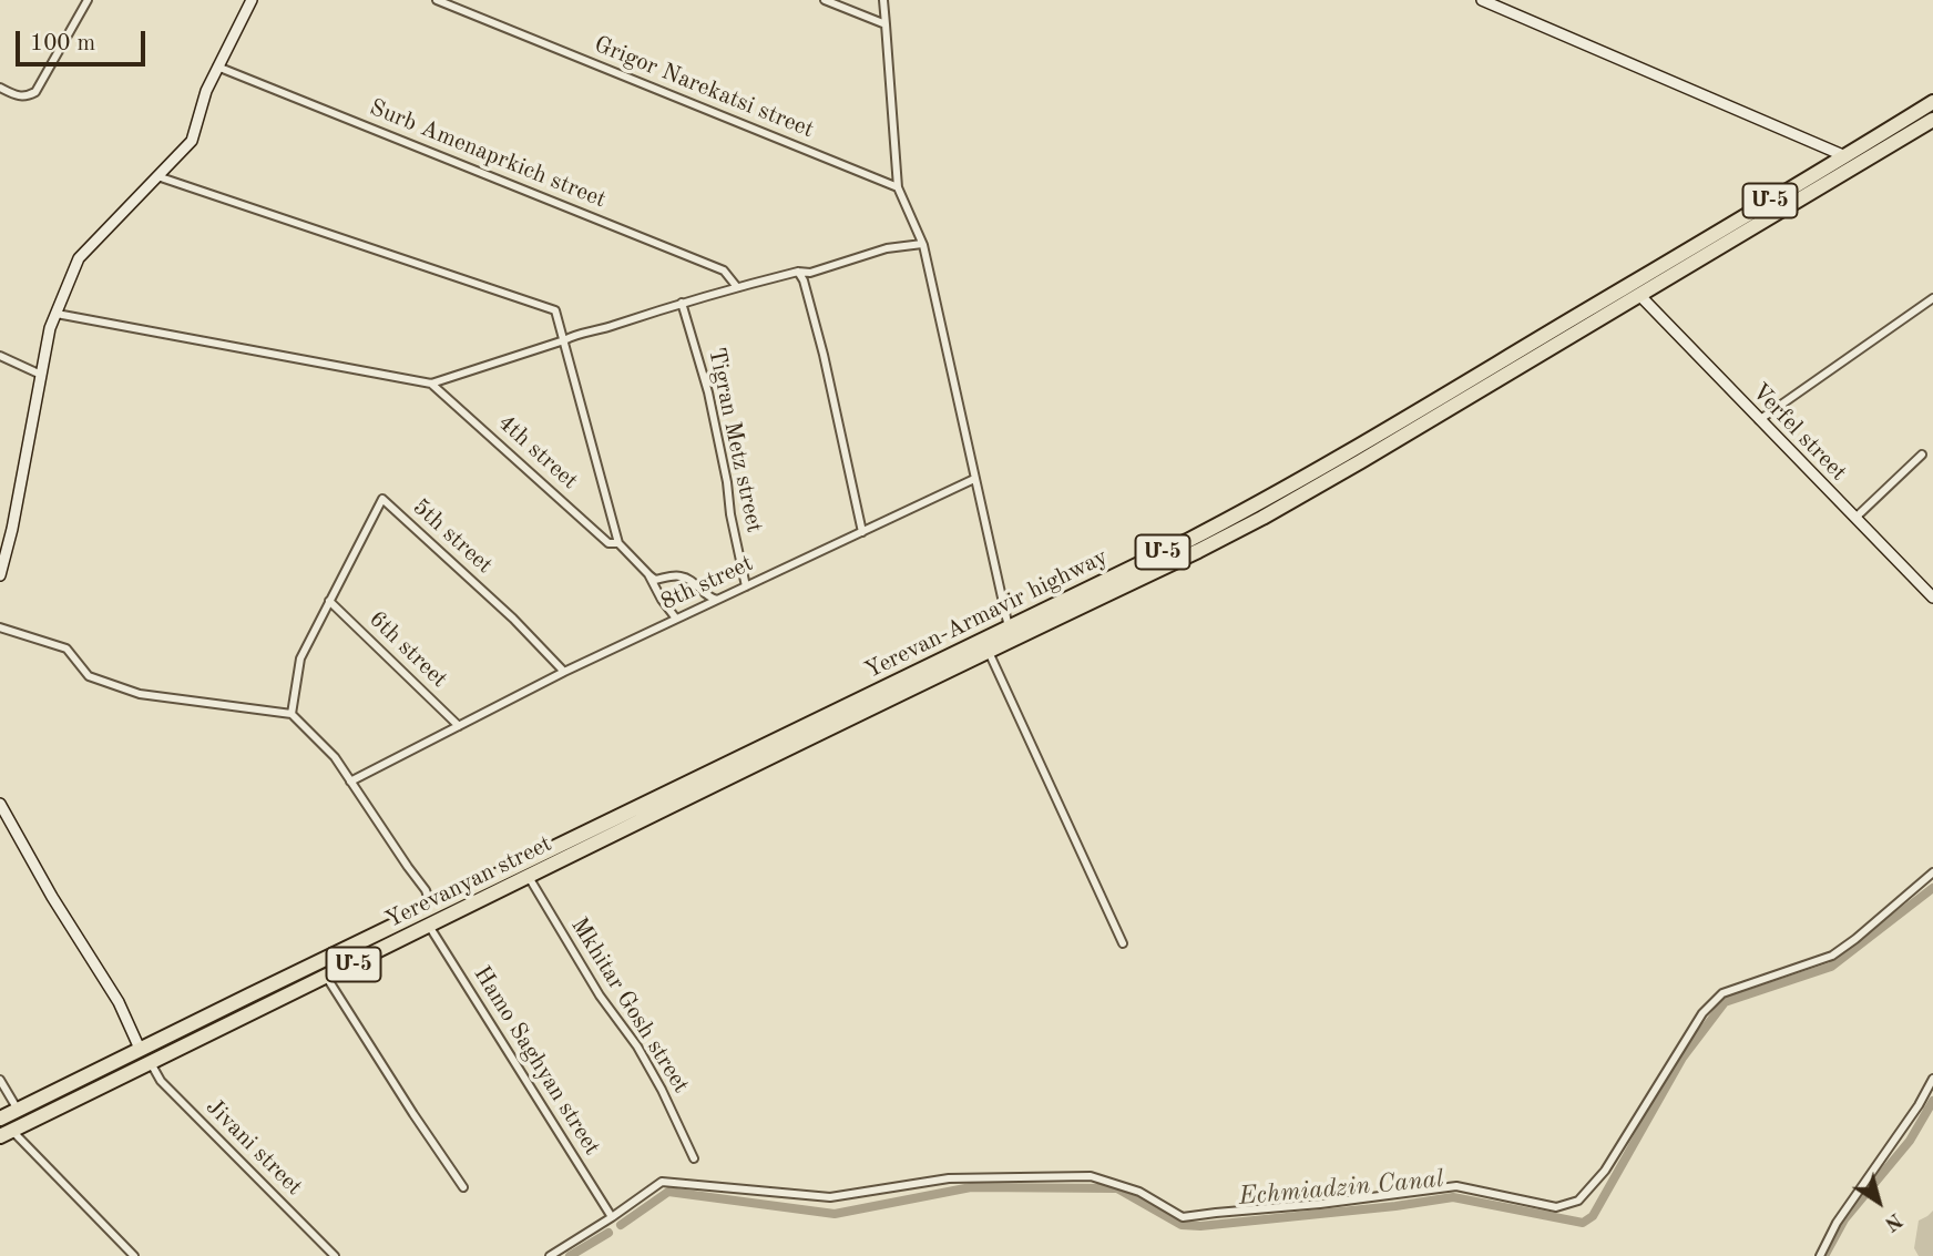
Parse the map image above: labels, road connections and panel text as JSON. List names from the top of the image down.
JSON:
{
  "streets": {
    "highway": ["Մ-5", "Yerevan-Armavir highway", "Yerevanyan street"],
    "main road": ["Verfel street"],
    "street": [
      "Grigor Narekatsi street",
      "Surb Amenaprkich street",
      "Tigran Metz street",
      "4th street",
      "5th street",
      "8th street",
      "6th street",
      "Mkhitar Gosh street",
      "Hamo Saghyan street",
      "Jivani street"
    ]
  },
  "crossings": [
    ["Մ-5", "Verfel street"],
    ["Մ-5", "Yerevan-Armavir highway"],
    ["Tigran Metz street", "8th street"],
    ["4th street", "8th street"],
    ["5th street", "8th street"],
    ["5th street", "6th street"],
    ["8th street", "6th street"],
    ["Yerevan-Armavir highway", "Yerevanyan street"],
    ["Yerevanyan street", "Mkhitar Gosh street"],
    ["Yerevanyan street", "Hamo Saghyan street"],
    ["Yerevanyan street", "Jivani street"]
  ],
  "water": ["Echmiadzin Canal"],
  "scale_bar": "100 m",
  "north": "bottom right"
}
